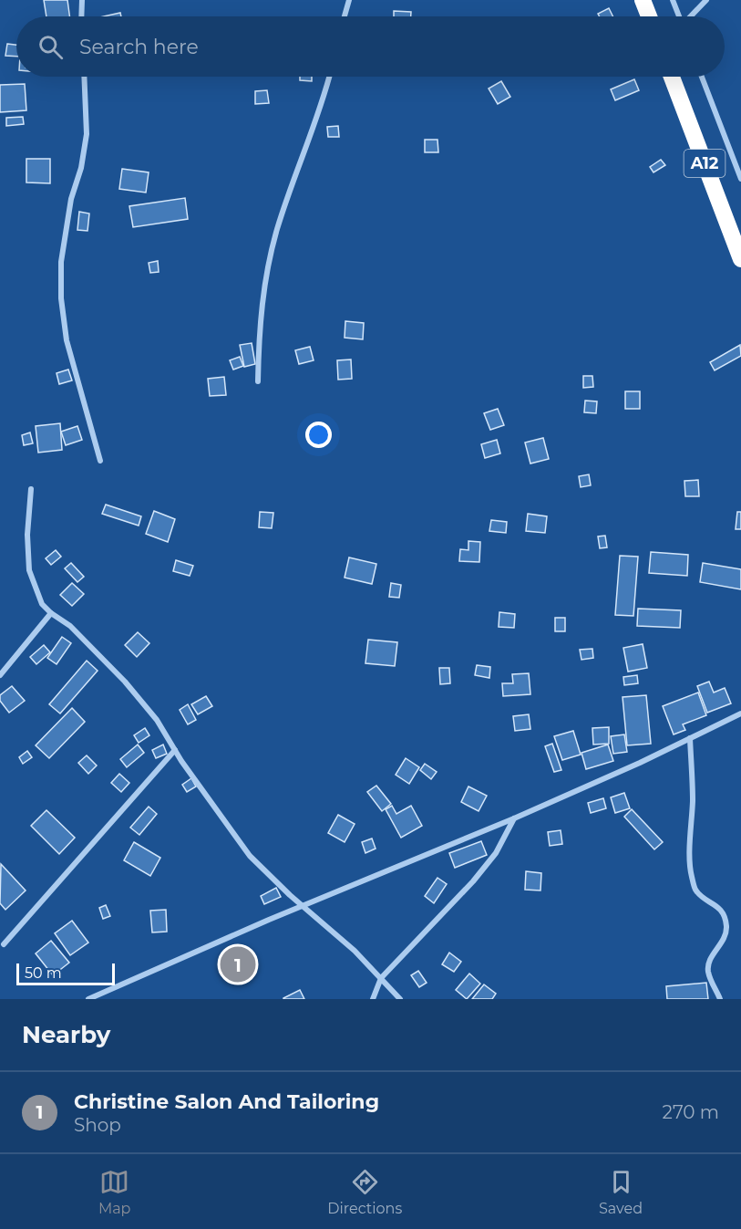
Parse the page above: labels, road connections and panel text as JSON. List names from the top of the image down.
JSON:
{
  "streets": {
    "highway": ["A12"]
  },
  "scale_bar": "50 m",
  "page": {
    "search": "Search here",
    "pins": "1",
    "scale": "50 m",
    "heading": "Nearby",
    "list": [
      {
        "mark": "1",
        "name": "Christine Salon And Tailoring",
        "note": "Shop",
        "value": "270 m"
      }
    ],
    "nav": ["Map", "Directions", "Saved"]
  }
}
